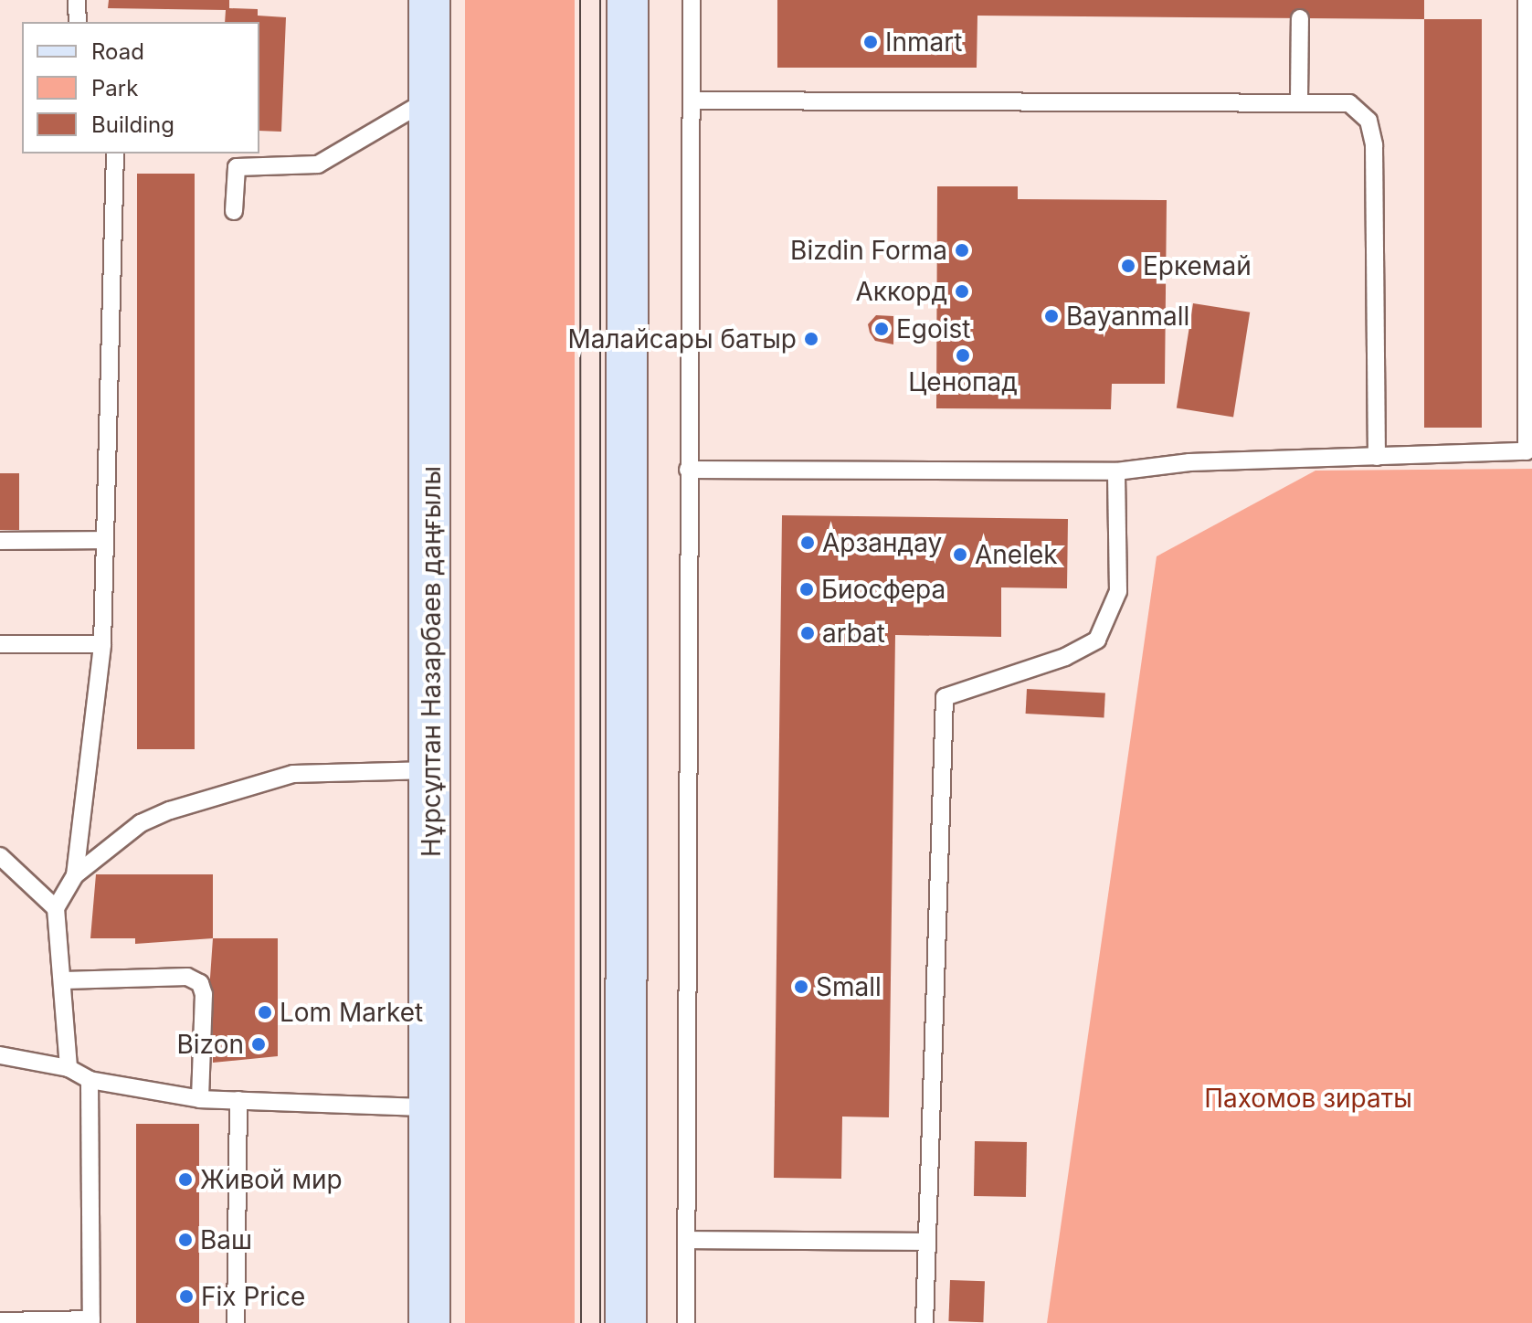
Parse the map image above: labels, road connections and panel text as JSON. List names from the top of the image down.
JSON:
{
  "streets": {
    "main road": ["Нұрсұлтан Назарбаев даңғылы"]
  },
  "parks": ["Пахомов зираты"],
  "places": [
    "Inmart",
    "Bizdin Forma",
    "Еркемай",
    "Аккорд",
    "Bayanmall",
    "Egoist",
    "Малайсары батыр",
    "Ценопад",
    "Арзандау",
    "Anelek",
    "Биосфера",
    "arbat",
    "Small",
    "Lom Market",
    "Bizon",
    "Живой мир",
    "Ваш",
    "Fix Price"
  ],
  "legend": ["Road", "Park", "Building"]
}
